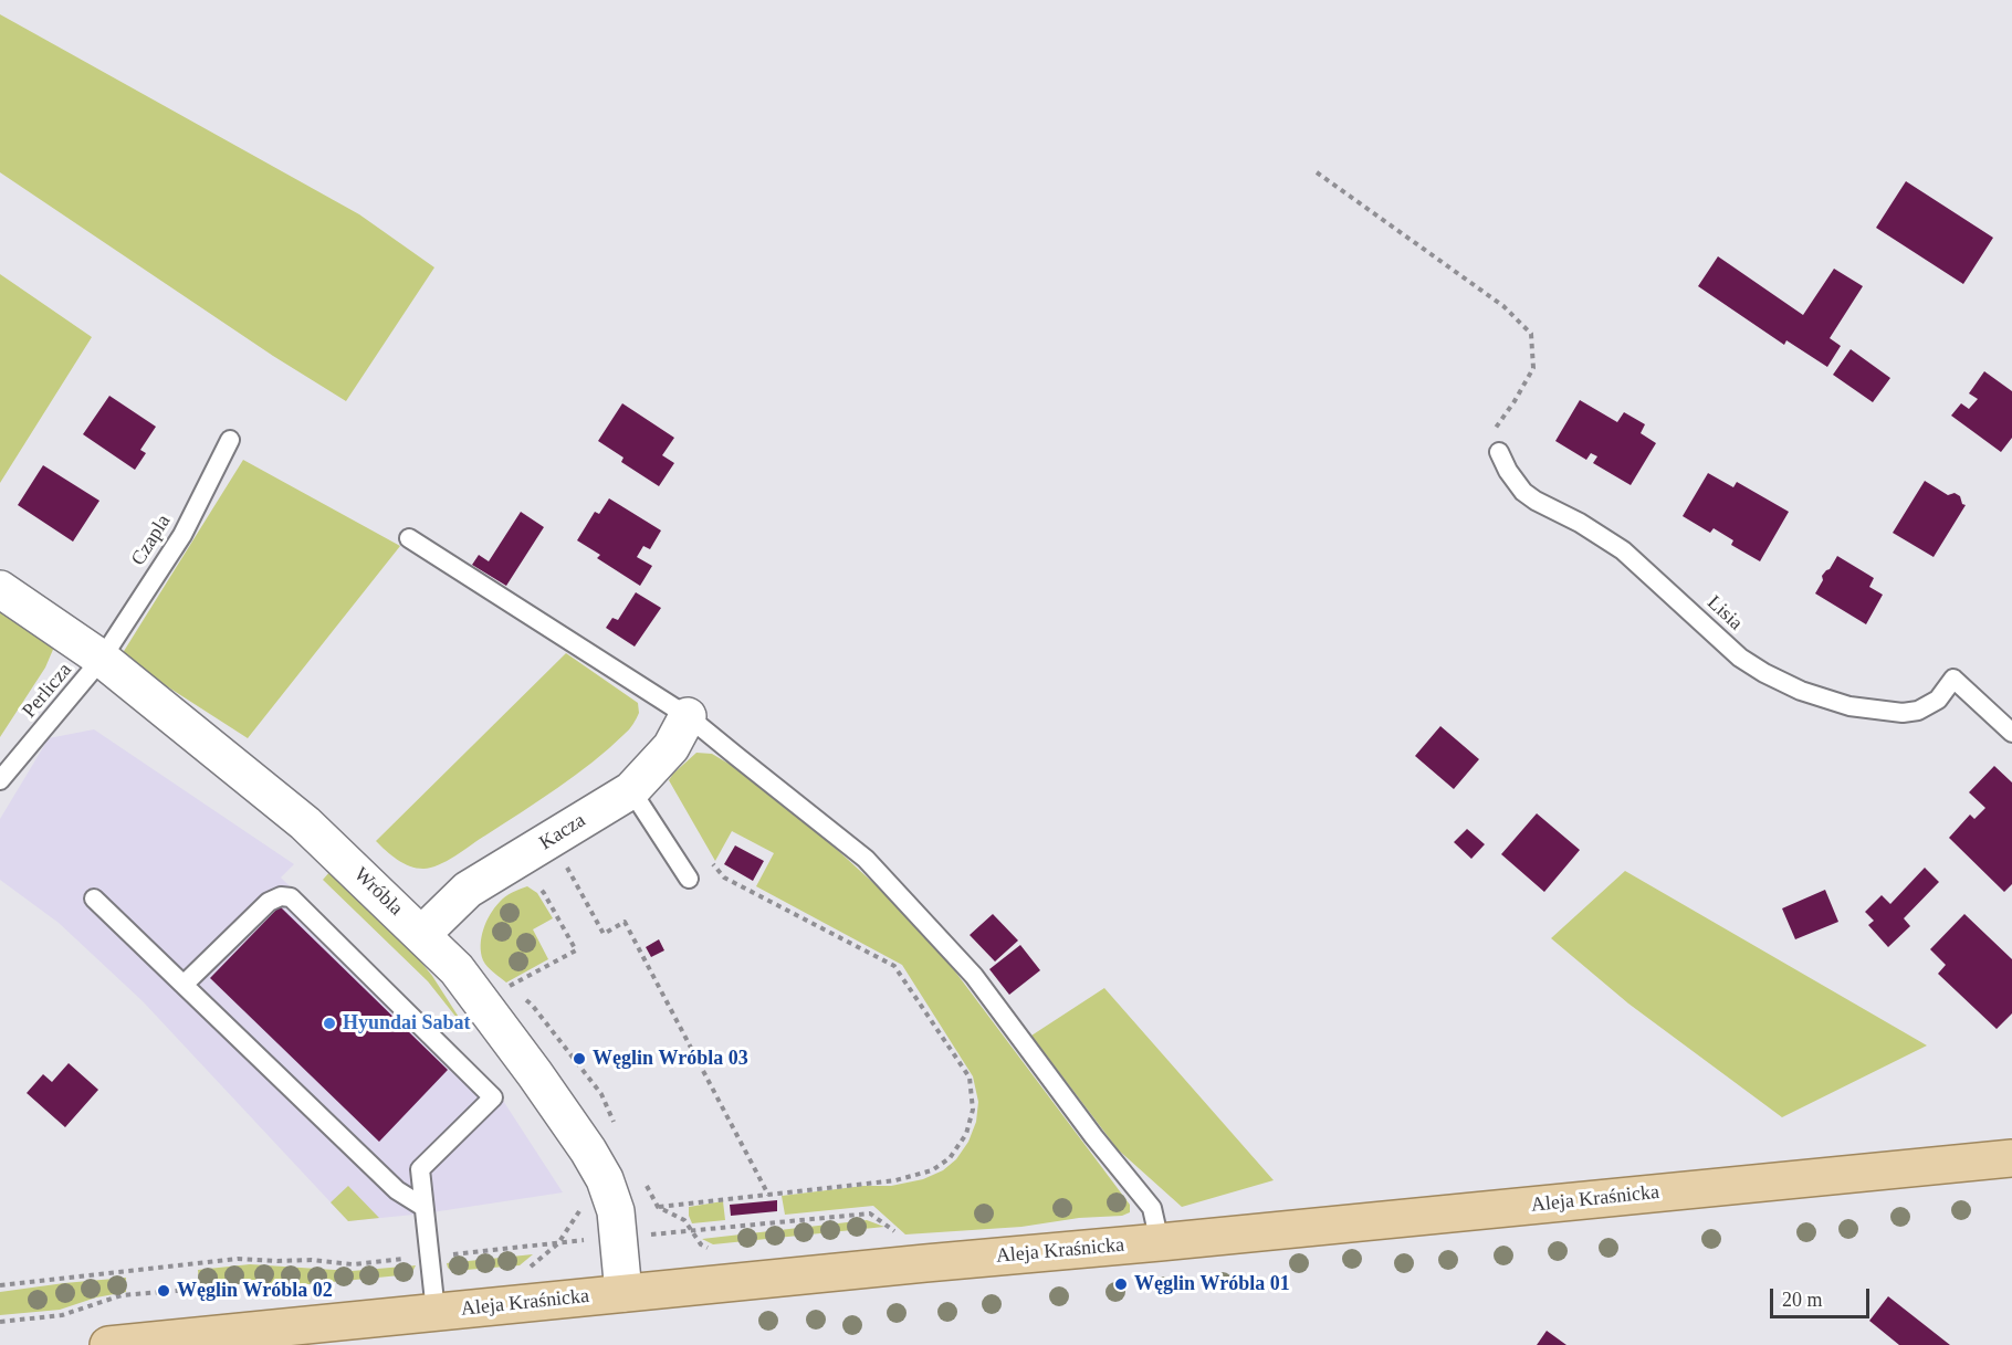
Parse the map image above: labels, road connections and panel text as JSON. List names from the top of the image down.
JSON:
{
  "streets": {
    "main road": ["Aleja Kraśnicka"],
    "street": ["Kacza", "Wróbla"],
    "lane": ["Czapla", "Lisia", "Perlicza"]
  },
  "crossings": [
    ["Czapla", "Perlicza"],
    ["Czapla", "Wróbla"],
    ["Perlicza", "Wróbla"],
    ["Kacza", "Wróbla"],
    ["Wróbla", "Aleja Kraśnicka"]
  ],
  "places": [
    "Hyundai Sabat",
    "Węglin Wróbla 03",
    "Węglin Wróbla 01",
    "Węglin Wróbla 02"
  ],
  "scale_bar": "20 m"
}
